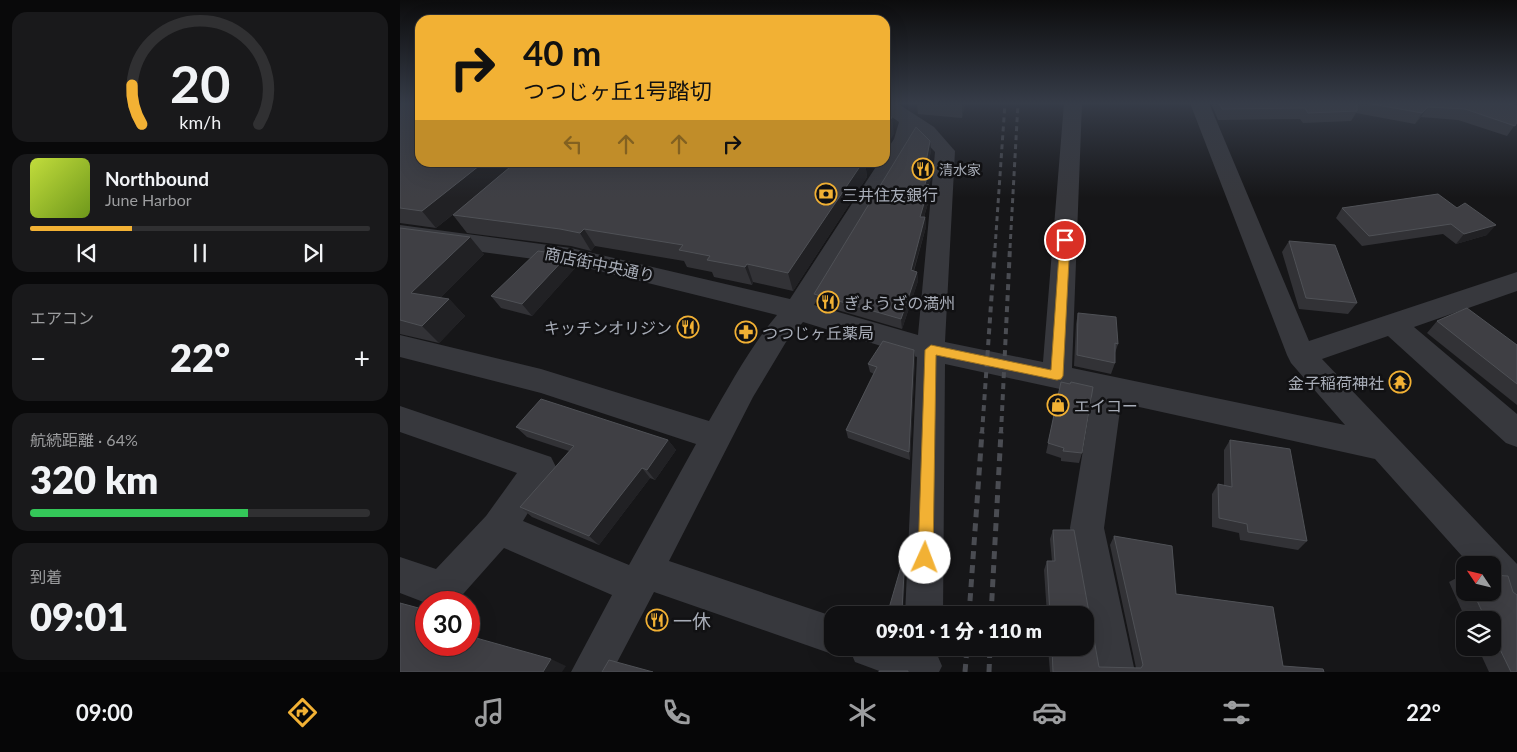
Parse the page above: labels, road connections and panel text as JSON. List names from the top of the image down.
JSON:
{
  "streets": {
    "street": ["商店街中央通り"]
  },
  "places": {
    "restaurant": [
      "清水家",
      "ぎょうざの満州",
      "キッチンオリジン",
      "一休"
    ],
    "bank": ["三井住友銀行"],
    "pharmacy": ["つつじヶ丘薬局"],
    "temple": ["金子稲荷神社"],
    "shop": ["エイコー"]
  },
  "north": "top left",
  "page": {
    "turn": ["40 m", "つつじヶ丘1号踏切"],
    "song": ["Northbound", "June Harbor"],
    "tile": [
      "エアコン",
      ["航続距離 · 64%", "320 km"],
      ["到着", "09:01"]
    ],
    "heat": ["−", "22°", "+"],
    "limit": "30",
    "trip": "09:01 · 1 分 · 110 m",
    "tabs": ["09:00", "22°"],
    "gauge": ["20", "km/h"]
  }
}
